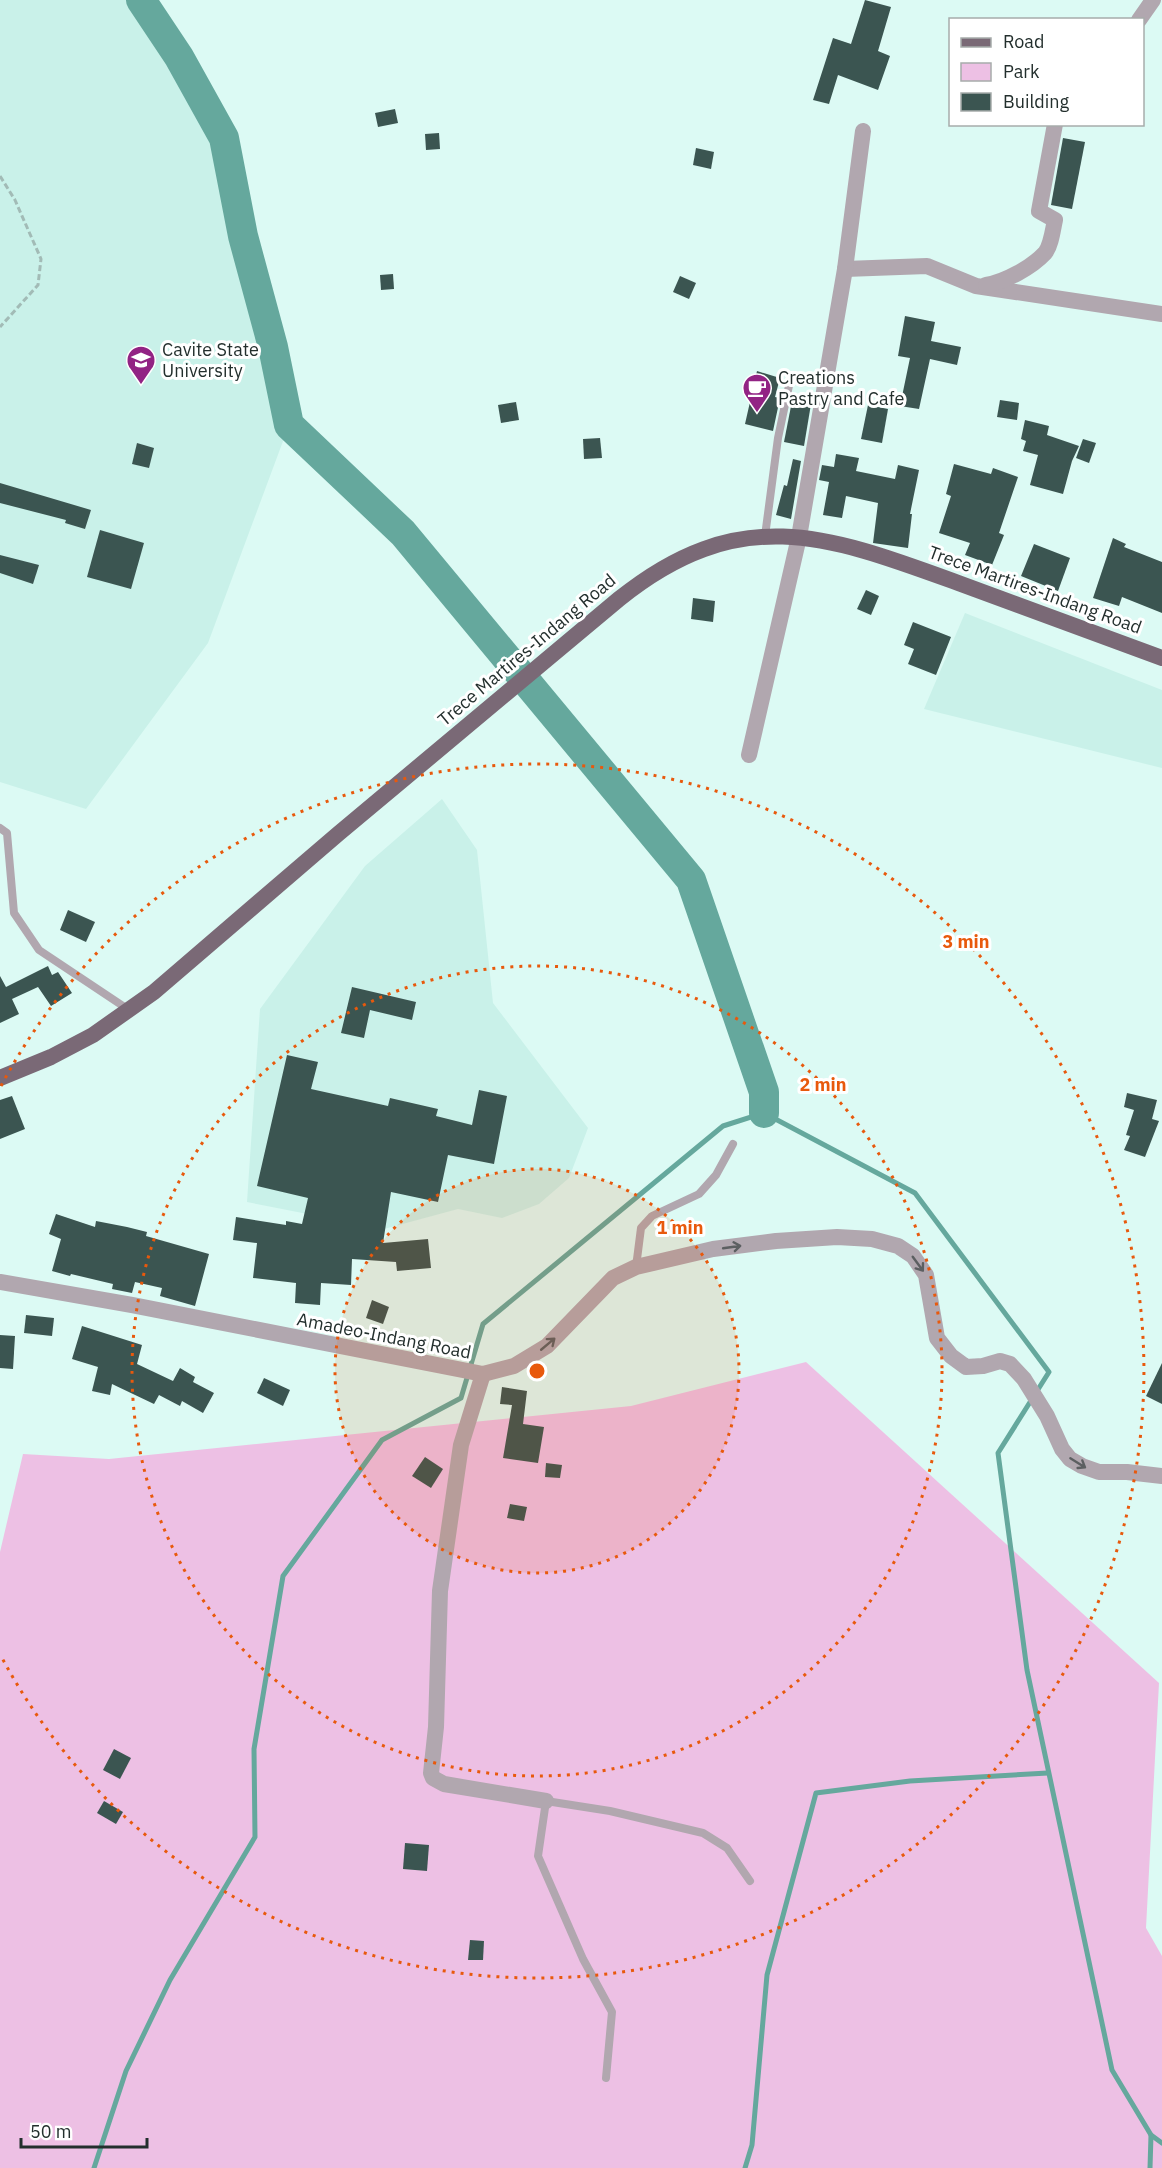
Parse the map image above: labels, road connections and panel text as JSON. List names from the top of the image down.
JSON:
{
  "streets": {
    "main road": ["Trece Martires-Indang Road"],
    "street": ["Amadeo-Indang Road"]
  },
  "one_way": ["Amadeo-Indang Road"],
  "places": {
    "school or university": ["Cavite State University"],
    "cafe": ["Creations Pastry and Cafe"]
  },
  "legend": ["Road", "Park", "Building"],
  "scale_bar": "50 m",
  "rings": ["3 min", "2 min", "1 min"]
}
